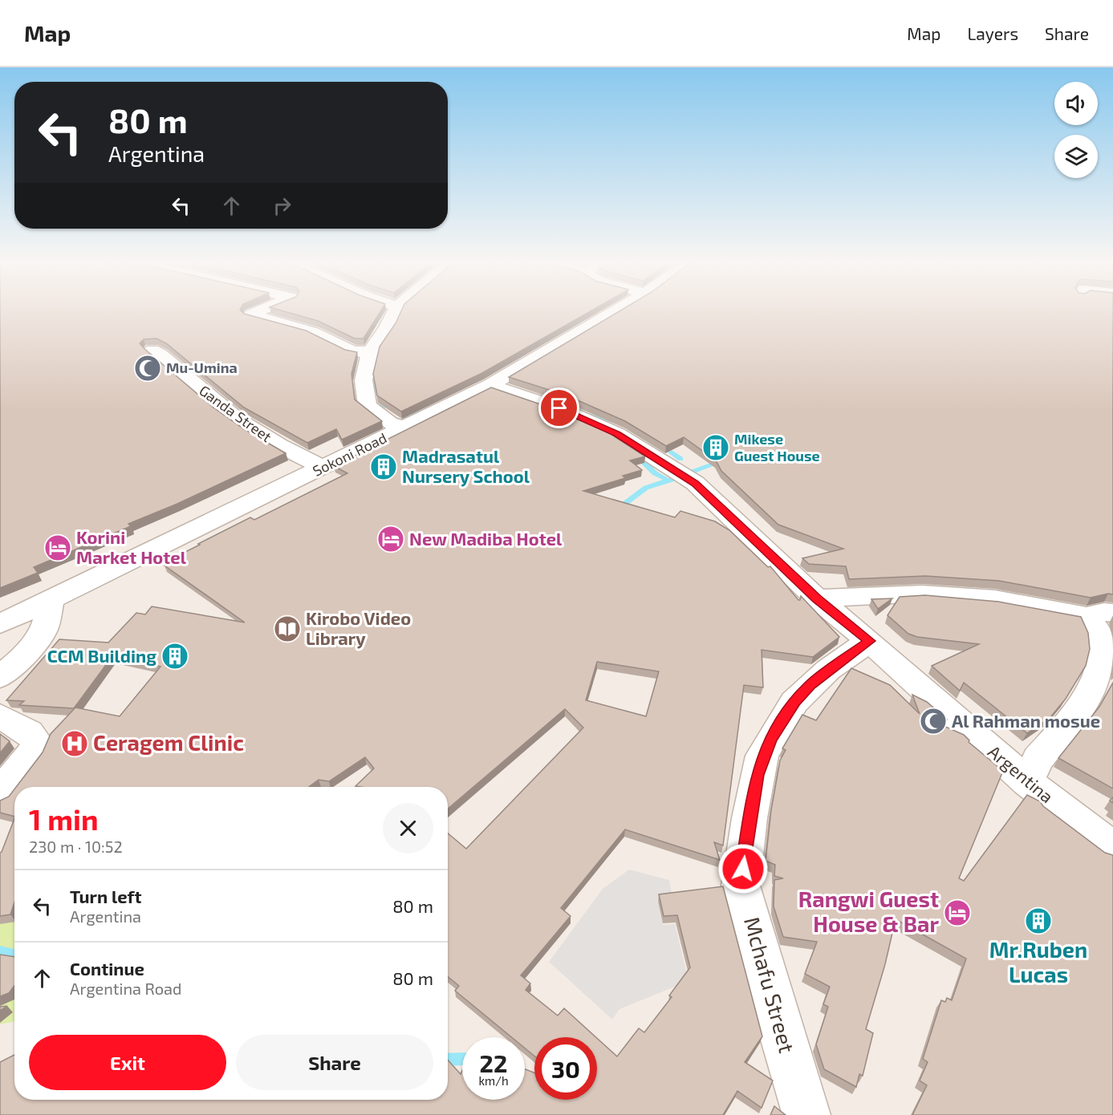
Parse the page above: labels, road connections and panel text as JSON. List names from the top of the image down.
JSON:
{
  "streets": {
    "street": [
      "Ganda Street",
      "Sokoni Road",
      "Argentina",
      "Mchafu Street"
    ]
  },
  "crossings": [
    ["Ganda Street", "Sokoni Road"],
    ["Sokoni Road", "Argentina"],
    ["Argentina", "Mchafu Street"]
  ],
  "places": {
    "mosque": ["Mu-Umina", "Al Rahman mosue"],
    "building": [
      "Mikese Guest House",
      "Madrasatul Nursery School",
      "CCM Building",
      "Mr.Ruben Lucas"
    ],
    "hotel": ["New Madiba Hotel", "Korini Market Hotel", "Rangwi Guest House & Bar"],
    "library": ["Kirobo Video Library"],
    "hospital": ["Ceragem Clinic"]
  },
  "page": {
    "header": "Map",
    "nav": ["Map", "Layers", "Share"],
    "turn": ["80 m", "Argentina"],
    "heading": ["1 min", "230 m · 10:52"],
    "list": [
      {
        "name": "Turn left",
        "note": "Argentina",
        "value": "80 m"
      },
      {
        "name": "Continue",
        "note": "Argentina Road",
        "value": "80 m"
      }
    ],
    "buttons": ["Exit", "Share"],
    "speed": "22 km/h",
    "limit": "30"
  }
}
